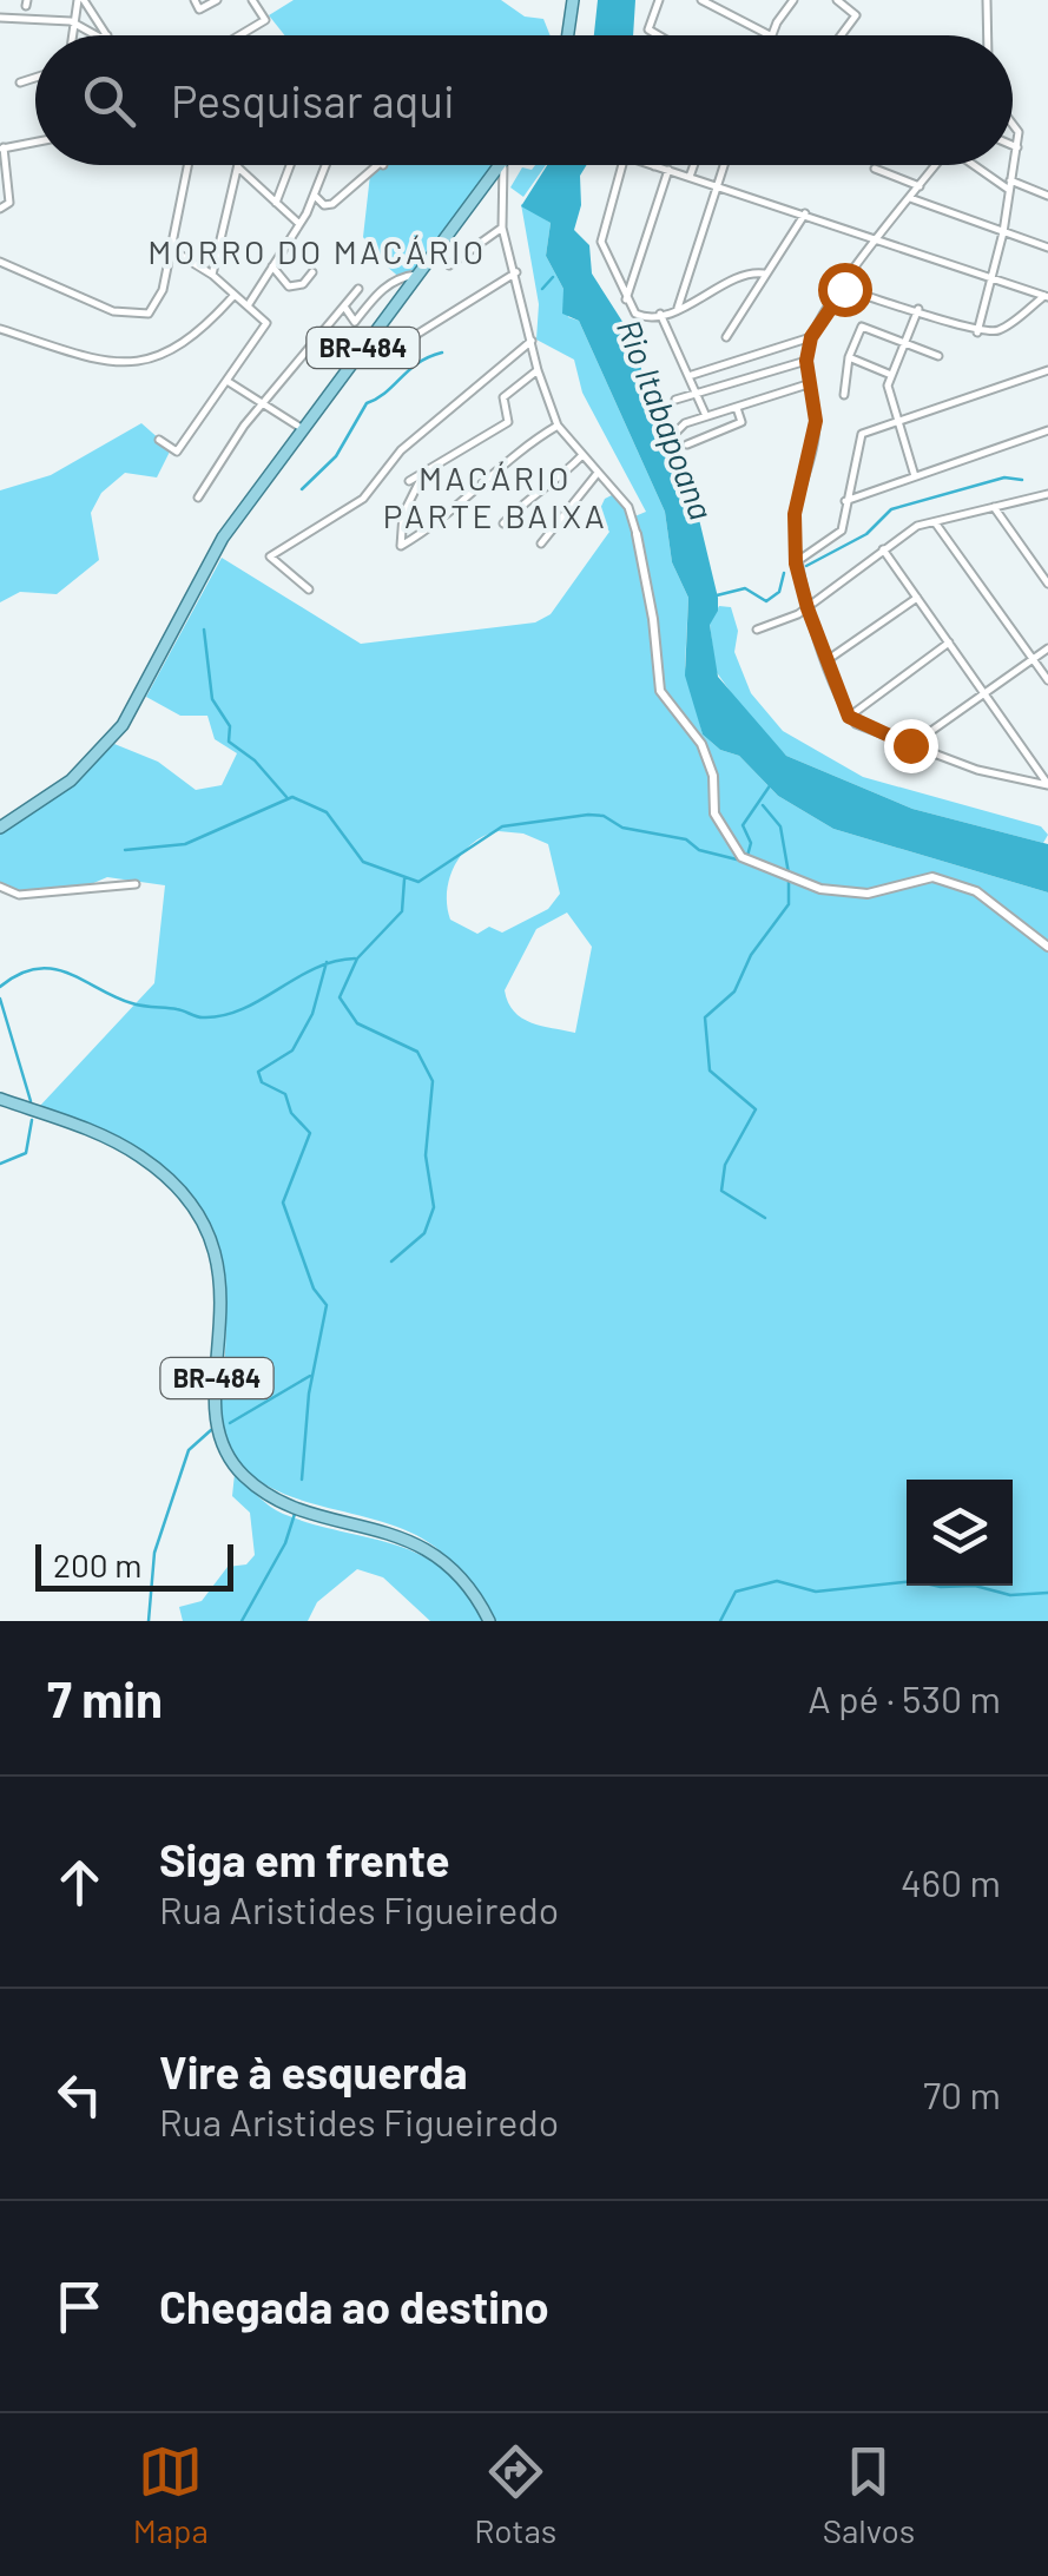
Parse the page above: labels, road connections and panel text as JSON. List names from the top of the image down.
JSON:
{
  "streets": {
    "main road": ["BR-484"]
  },
  "districts": ["MORRO DO MACÁRIO", "MACÁRIO PARTE BAIXA"],
  "water": ["Rio Itabapoana"],
  "scale_bar": "200 m",
  "page": {
    "search": "Pesquisar aqui",
    "scale": "200 m",
    "heading": ["7 min", "A pé · 530 m"],
    "list": [
      ["Siga em frente", "Rua Aristides Figueiredo", "460 m"],
      ["Vire à esquerda", "Rua Aristides Figueiredo", "70 m"],
      "Chegada ao destino"
    ],
    "nav": ["Mapa", "Rotas", "Salvos"]
  }
}
